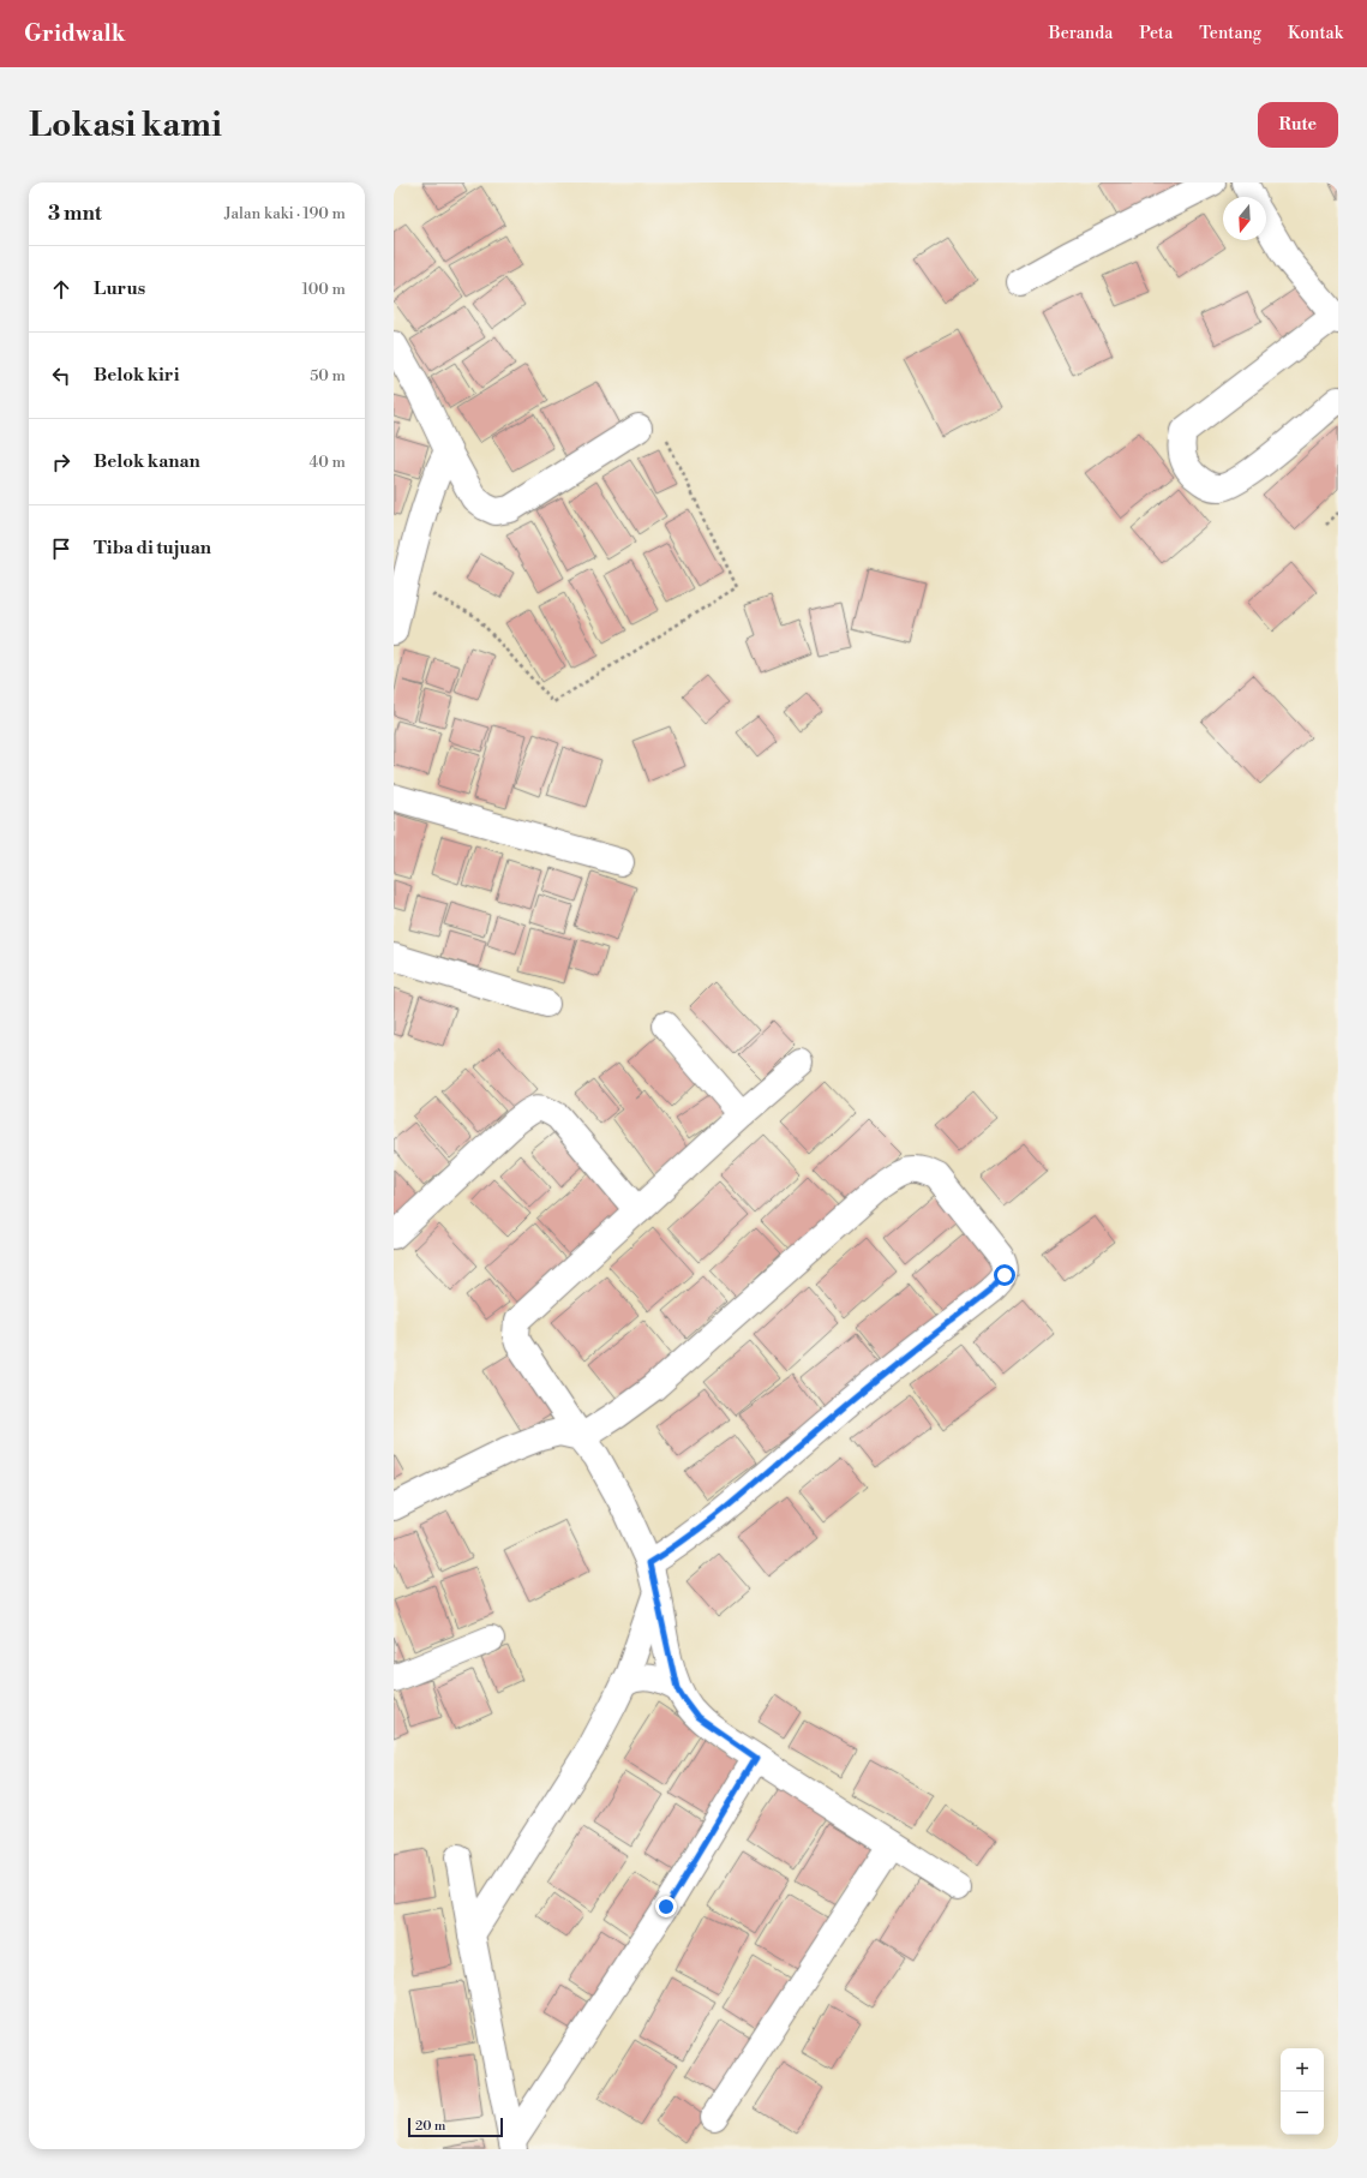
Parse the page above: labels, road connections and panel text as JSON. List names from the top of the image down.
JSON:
{
  "scale_bar": "20 m",
  "north": "bottom",
  "page": {
    "header": "Gridwalk",
    "nav": [
      "Beranda",
      "Peta",
      "Tentang",
      "Kontak"
    ],
    "buttons": "Rute",
    "title": "Lokasi kami",
    "heading": ["3 mnt", "Jalan kaki · 190 m"],
    "list": [
      ["Lurus", "100 m"],
      ["Belok kiri", "50 m"],
      ["Belok kanan", "40 m"],
      "Tiba di tujuan"
    ],
    "map_buttons": ["+", "−"],
    "scale": "20 m"
  }
}
